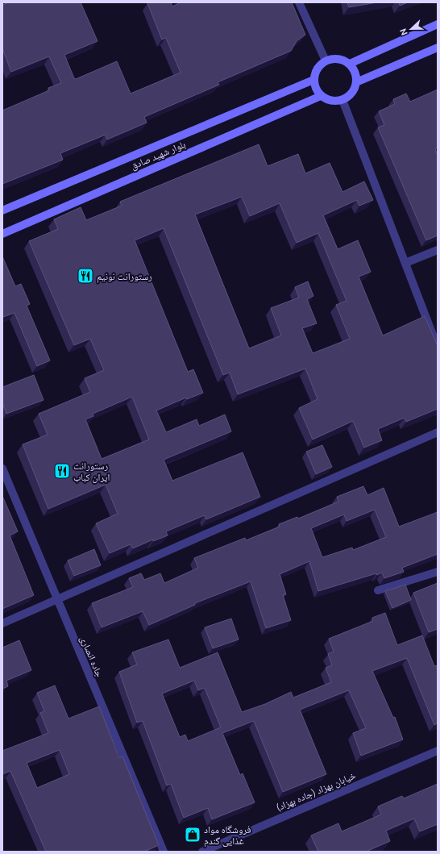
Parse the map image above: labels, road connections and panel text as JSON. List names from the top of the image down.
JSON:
{
  "streets": {
    "main road": ["بلوار شهید صادق"],
    "street": ["جاده انصاری", "خیابان بهزاد (جاده بهزاد)"]
  },
  "places": {
    "restaurant": ["رستورانت نونیم", "رستورانت ایران کباب"],
    "shop": ["فروشگاه مواد غذایی گندم"]
  },
  "north": "left"
}
